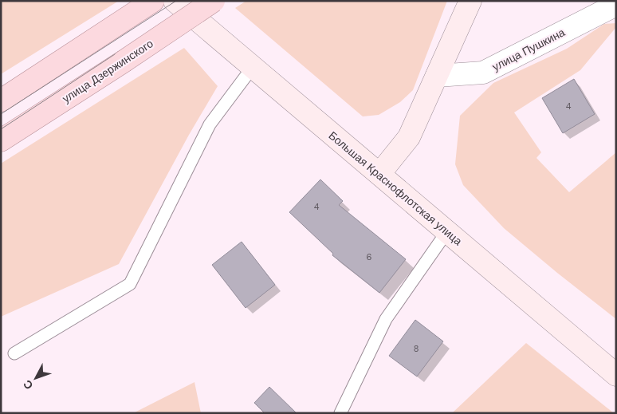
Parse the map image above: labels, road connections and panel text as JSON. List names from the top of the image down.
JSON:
{
  "streets": {
    "main road": ["улица Дзержинского", "Большая Краснофлотская улица"],
    "street": ["улица Пушкина"]
  },
  "house_numbers": [
    "4",
    "4",
    "6",
    "8"
  ],
  "north": "bottom left"
}
